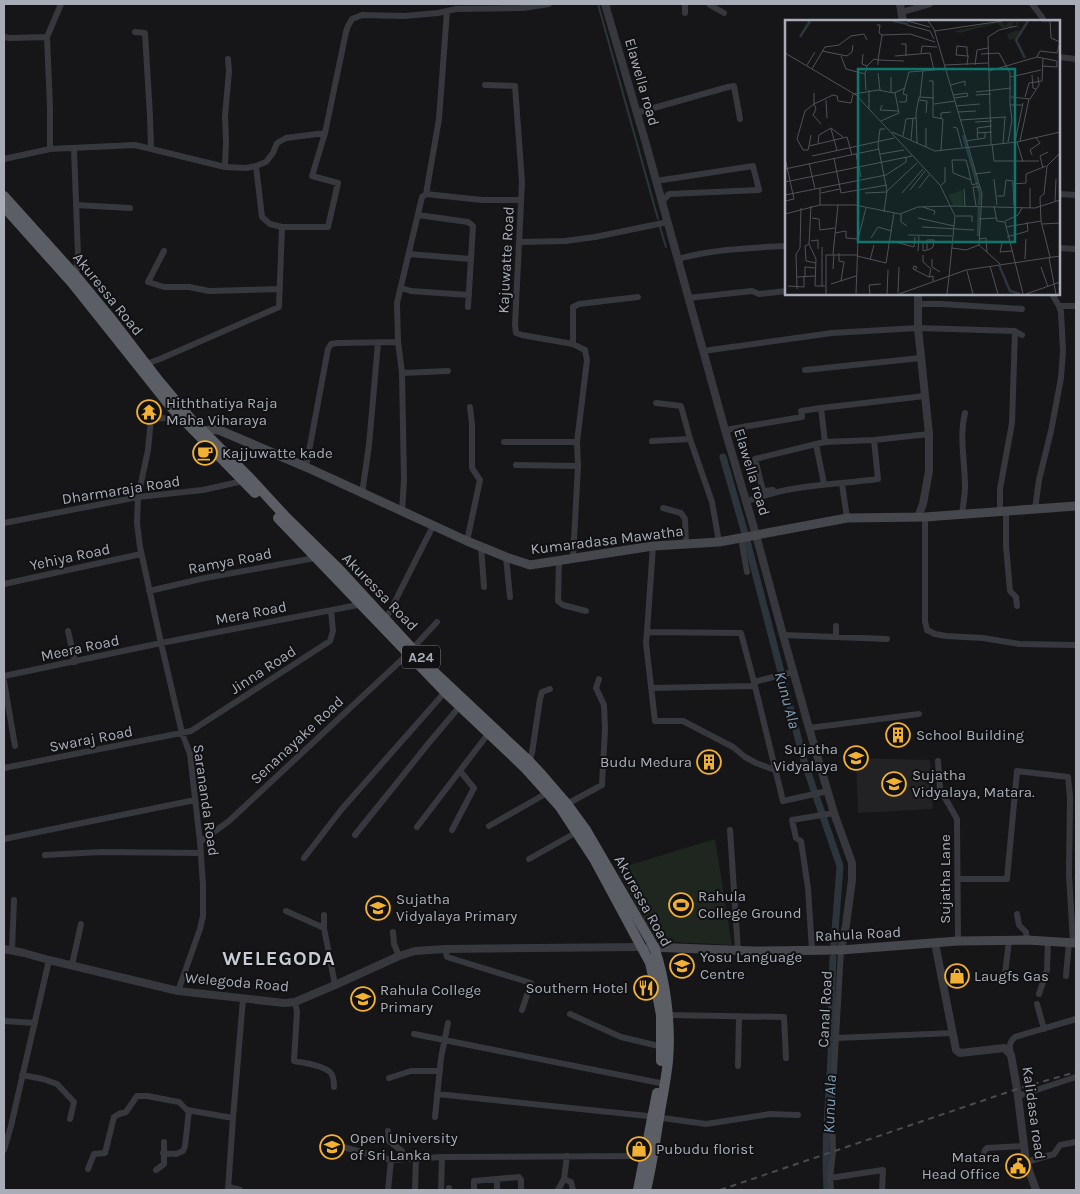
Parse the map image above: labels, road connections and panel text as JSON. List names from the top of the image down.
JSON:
{
  "streets": {
    "highway": ["Akuressa Road", "A24"],
    "main road": ["Kumaradasa Mawatha", "Rahula Road"],
    "street": [
      "Elawella road",
      "Kajuwatte Road",
      "Dharmaraja Road",
      "Yehiya Road",
      "Ramya Road",
      "Mera Road",
      "Meera Road",
      "Jinna Road",
      "Swaraj Road",
      "Senanayake Road",
      "Sarananda Road",
      "Sujatha Lane",
      "Welegoda Road",
      "Canal Road",
      "Kalidasa road"
    ]
  },
  "crossings": [
    ["Elawella road", "Kumaradasa Mawatha"],
    ["Elawella road", "Rahula Road"],
    ["Elawella road", "Canal Road"],
    ["Akuressa Road", "Dharmaraja Road"],
    ["Akuressa Road", "Kumaradasa Mawatha"],
    ["Akuressa Road", "Ramya Road"],
    ["Akuressa Road", "Mera Road"],
    ["Akuressa Road", "Senanayake Road"],
    ["Akuressa Road", "Sarananda Road"],
    ["Akuressa Road", "Rahula Road"],
    ["Akuressa Road", "Welegoda Road"],
    ["Dharmaraja Road", "Sarananda Road"],
    ["Yehiya Road", "Sarananda Road"],
    ["Ramya Road", "Sarananda Road"],
    ["Mera Road", "Meera Road"],
    ["Mera Road", "Jinna Road"],
    ["Mera Road", "Sarananda Road"],
    ["Meera Road", "Sarananda Road"],
    ["Jinna Road", "Swaraj Road"],
    ["Jinna Road", "Sarananda Road"],
    ["Swaraj Road", "Sarananda Road"],
    ["Senanayake Road", "Sarananda Road"],
    ["Sarananda Road", "Welegoda Road"],
    ["Sujatha Lane", "Rahula Road"],
    ["Rahula Road", "Welegoda Road"],
    ["Rahula Road", "Canal Road"],
    ["Rahula Road", "Kalidasa road"]
  ],
  "districts": ["WELEGODA"],
  "water": ["Kunu Ala"],
  "places": {
    "temple": ["Hiththatiya Raja Maha Viharaya"],
    "cafe": ["Kajjuwatte kade"],
    "building": ["School Building", "Budu Medura"],
    "school or university": [
      "Sujatha Vidyalaya",
      "Sujatha Vidyalaya, Matara.",
      "Sujatha Vidyalaya Primary",
      "Yosu Language Centre",
      "Rahula College Primary",
      "Open University of Sri Lanka"
    ],
    "sports": ["Rahula College Ground"],
    "shop": ["Laugfs Gas", "Pubudu florist"],
    "restaurant": ["Southern Hotel"],
    "public building": ["Matara Head Office"]
  }
}
